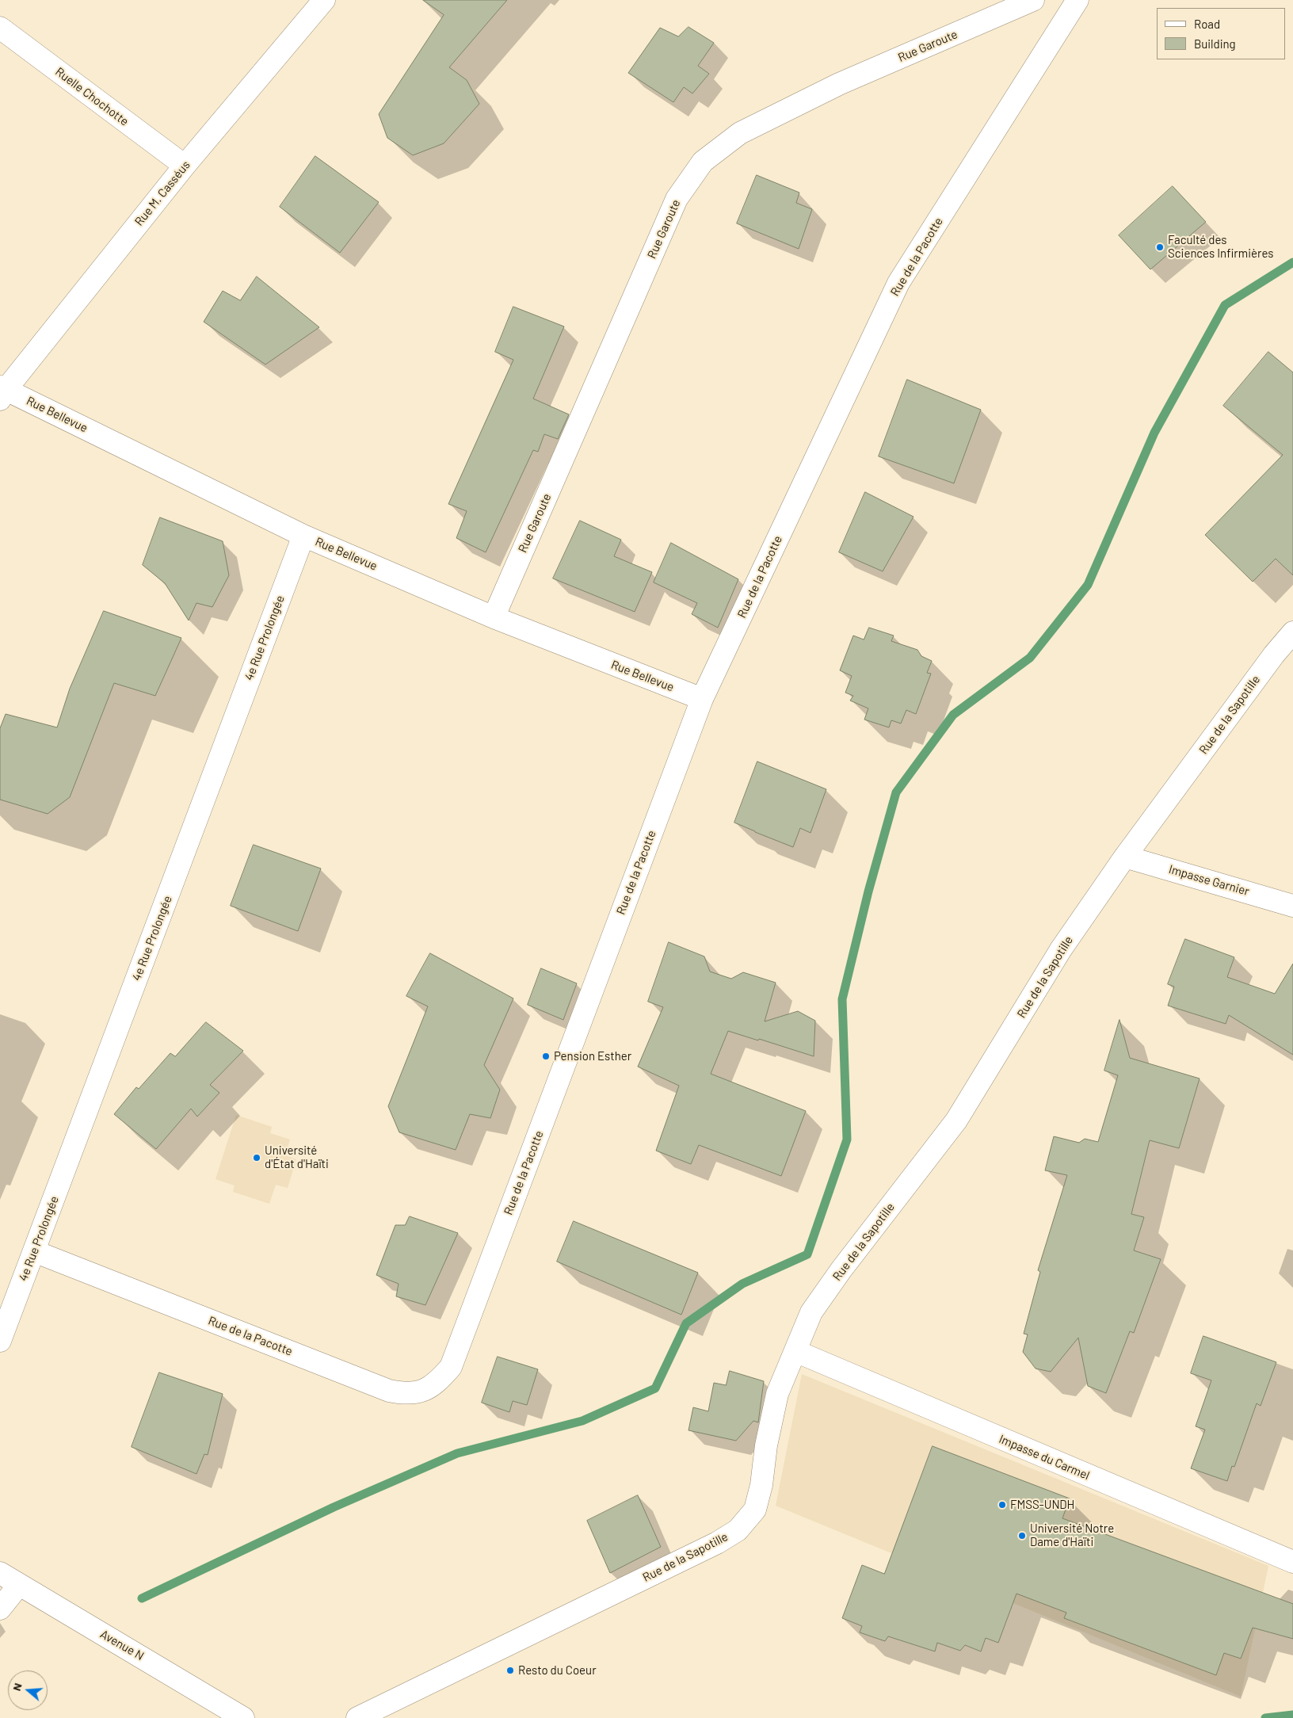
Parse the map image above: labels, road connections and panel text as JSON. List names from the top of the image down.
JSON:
{
  "streets": {
    "street": [
      "Rue Garoute",
      "Ruelle Chochotte",
      "Rue M. Casséus",
      "Rue de la Pacotte",
      "Rue Bellevue",
      "4e Rue Prolongée",
      "Rue de la Sapotille",
      "Impasse Garnier",
      "Impasse du Carmel",
      "Avenue N"
    ]
  },
  "crossings": [
    ["Rue Garoute", "Rue Bellevue"],
    ["Ruelle Chochotte", "Rue M. Casséus"],
    ["Rue M. Casséus", "Rue Bellevue"],
    ["Rue de la Pacotte", "Rue Bellevue"],
    ["Rue de la Pacotte", "4e Rue Prolongée"],
    ["Rue Bellevue", "4e Rue Prolongée"],
    ["Rue de la Sapotille", "Impasse Garnier"],
    ["Rue de la Sapotille", "Impasse du Carmel"]
  ],
  "places": [
    "Faculté des Sciences Infirmières",
    "Pension Esther",
    "Université d'État d'Haïti",
    "FMSS-UNDH",
    "Université Notre Dame d'Haïti",
    "Resto du Coeur"
  ],
  "legend": ["Road", "Building"],
  "north": "left"
}
